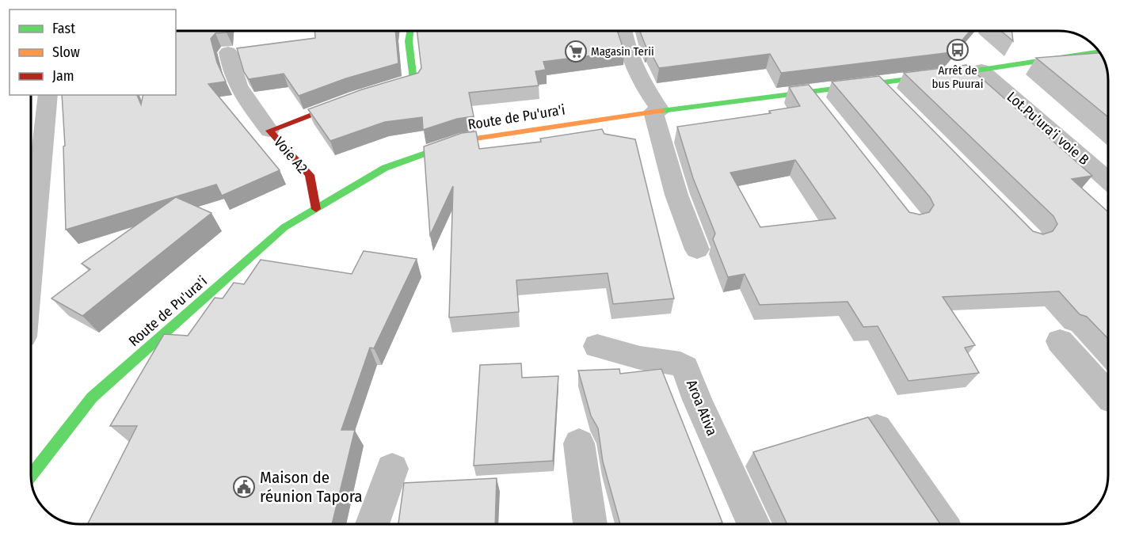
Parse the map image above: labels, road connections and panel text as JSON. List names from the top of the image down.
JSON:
{
  "streets": {
    "main road": ["Route de Pu'ura'i", "Voie A2"],
    "street": ["Lot.Pu'ura'i voie B", "Aroa Ativa"]
  },
  "crossings": [
    ["Route de Pu'ura'i", "Lot.Pu'ura'i voie B"],
    ["Route de Pu'ura'i", "Voie A2"]
  ],
  "places": {
    "bus stop": ["Arrêt de bus Puurai"],
    "supermarket": ["Magasin Terii"],
    "public building": ["Maison de réunion Tapora"]
  },
  "legend": ["Fast", "Slow", "Jam"]
}
